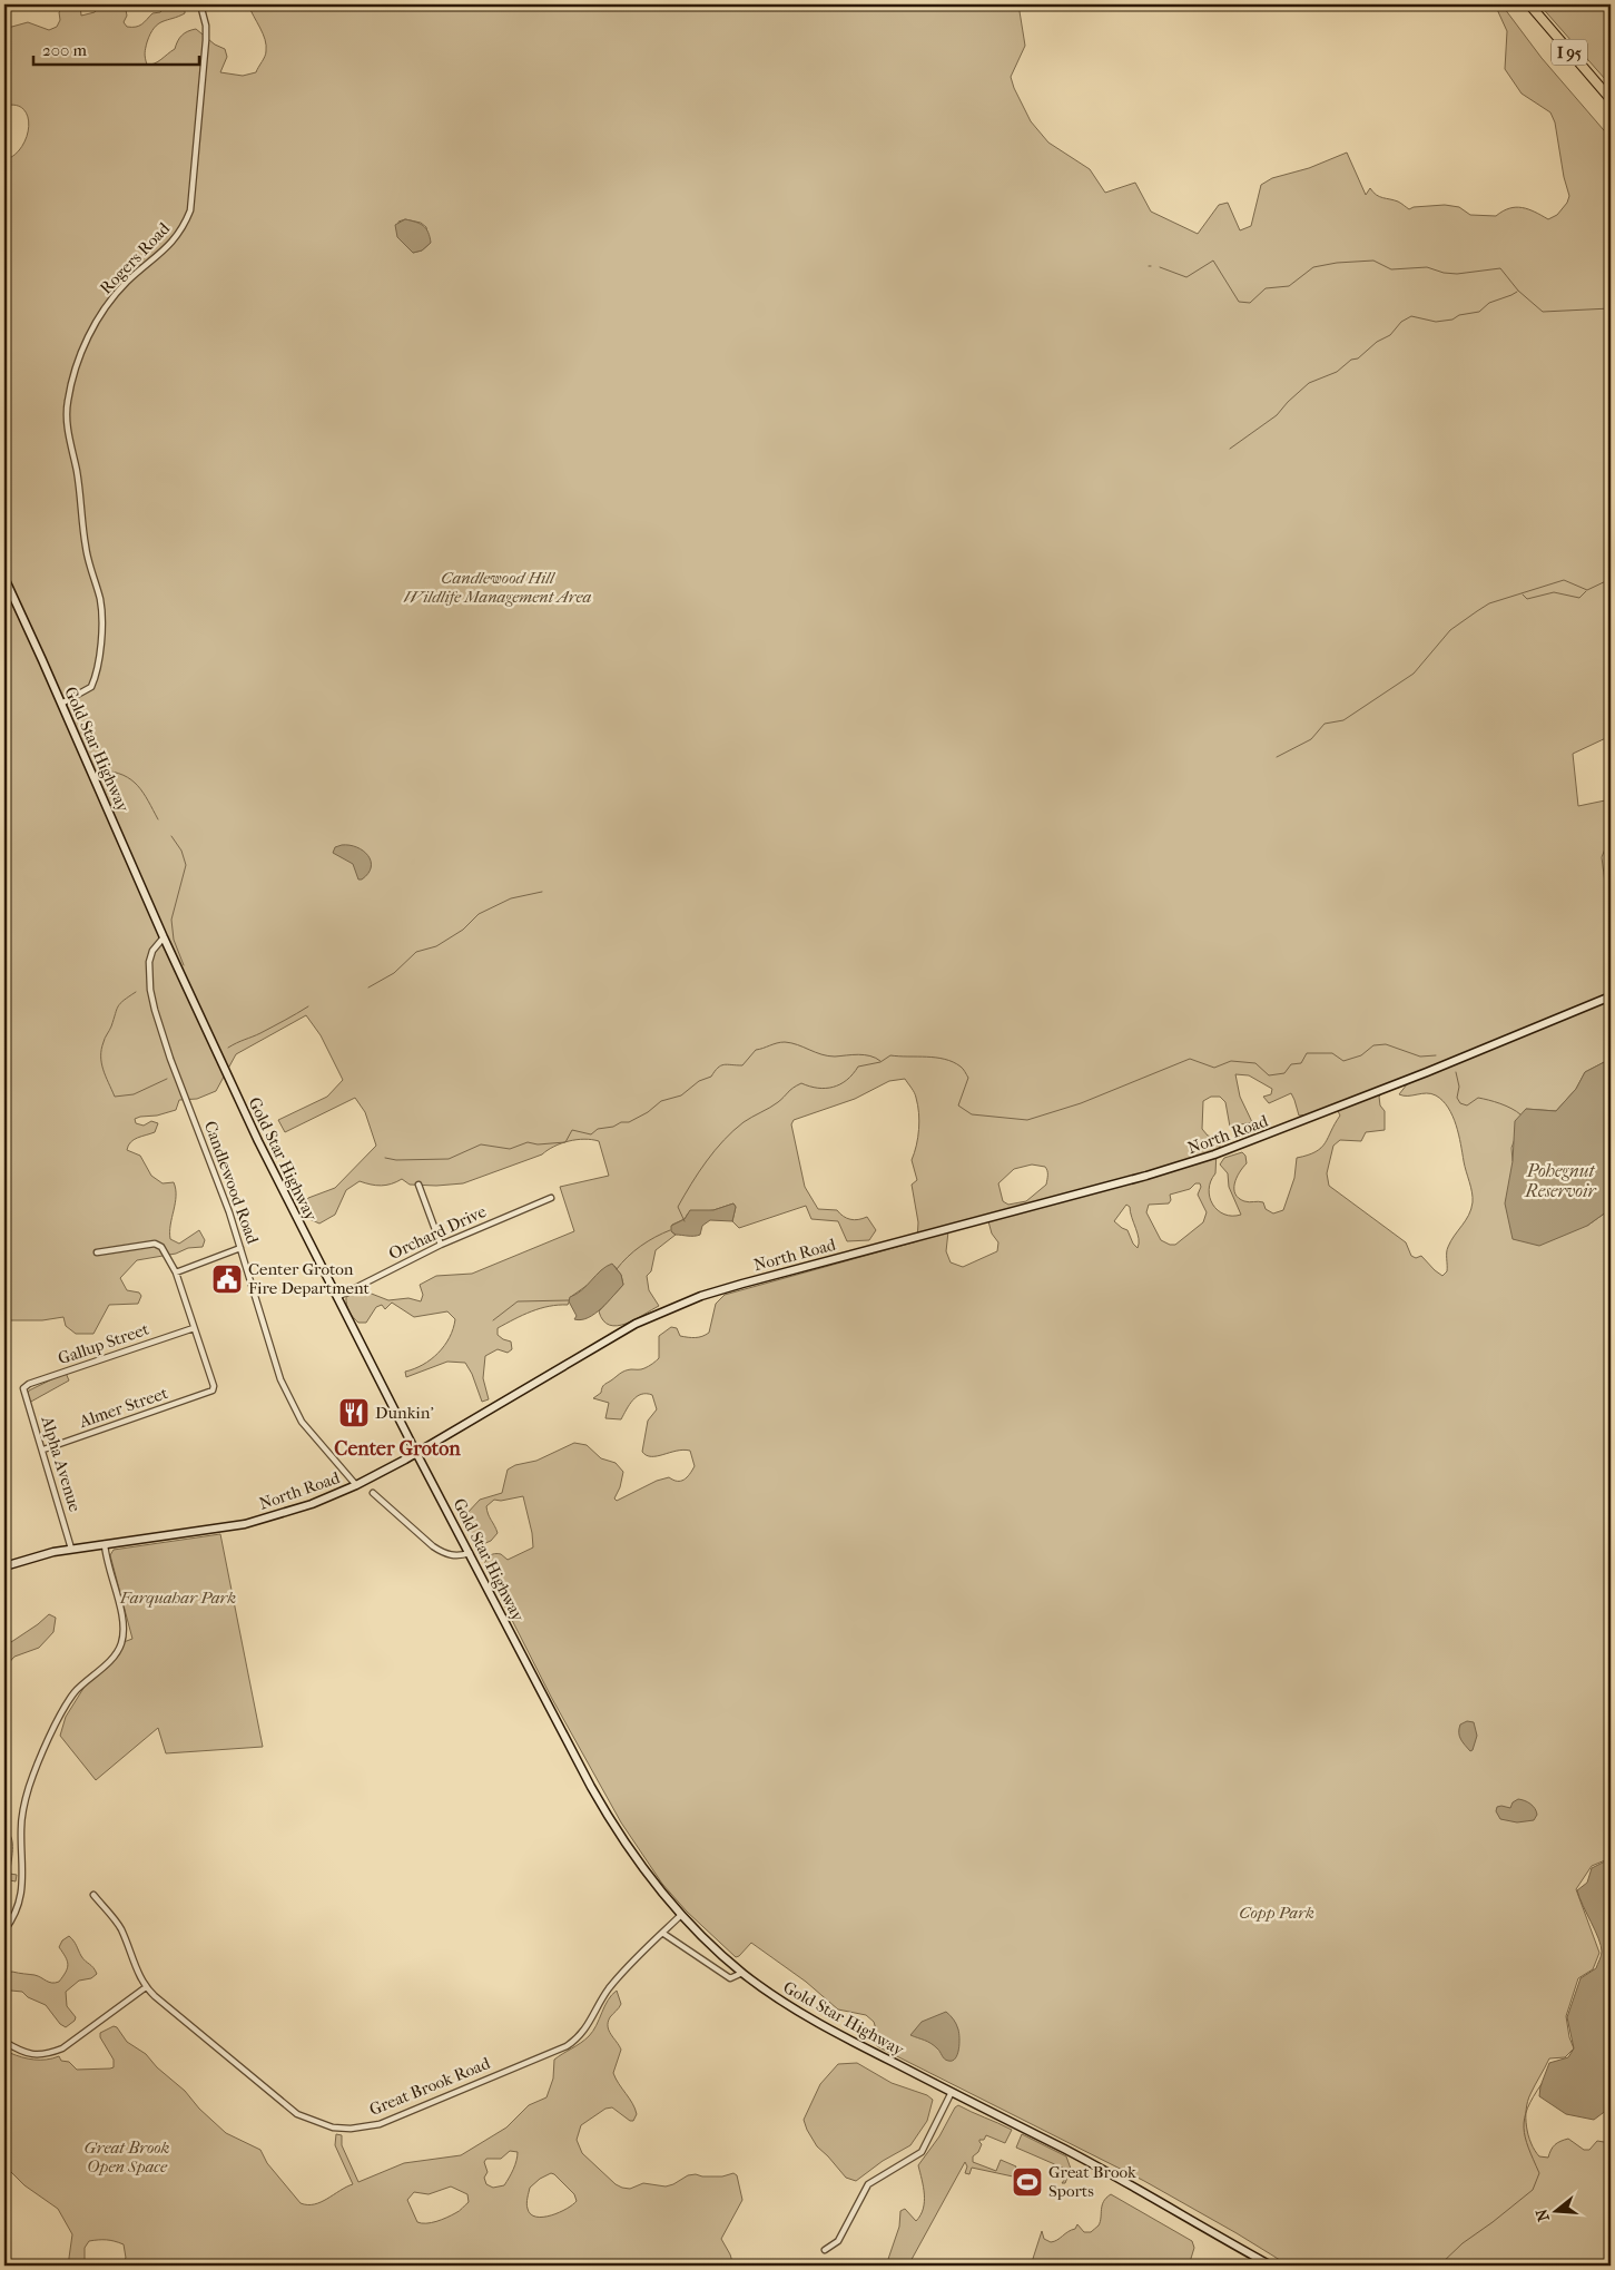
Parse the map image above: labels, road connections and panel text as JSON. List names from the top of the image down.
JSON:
{
  "streets": {
    "highway": ["I 95"],
    "main road": ["Gold Star Highway", "North Road"],
    "street": [
      "Rogers Road",
      "Candlewood Road",
      "Orchard Drive",
      "Gallup Street",
      "Almer Street",
      "Alpha Avenue",
      "Great Brook Road"
    ]
  },
  "crossings": [
    ["Rogers Road", "Gold Star Highway"],
    ["Gold Star Highway", "North Road"],
    ["Gold Star Highway", "Candlewood Road"],
    ["Gold Star Highway", "Orchard Drive"],
    ["Gold Star Highway", "Great Brook Road"],
    ["North Road", "Candlewood Road"],
    ["North Road", "Alpha Avenue"],
    ["Gallup Street", "Almer Street"],
    ["Gallup Street", "Alpha Avenue"],
    ["Almer Street", "Alpha Avenue"]
  ],
  "districts": ["Center Groton"],
  "water": ["Pohegnut Reservoir"],
  "parks": [
    "Candlewood Hill Wildlife Management Area",
    "Farquahar Park",
    "Copp Park",
    "Great Brook Open Space"
  ],
  "places": {
    "public building": ["Center Groton Fire Department"],
    "restaurant": ["Dunkin'"],
    "sports": ["Great Brook Sports"]
  },
  "scale_bar": "200 m",
  "north": "left"
}
